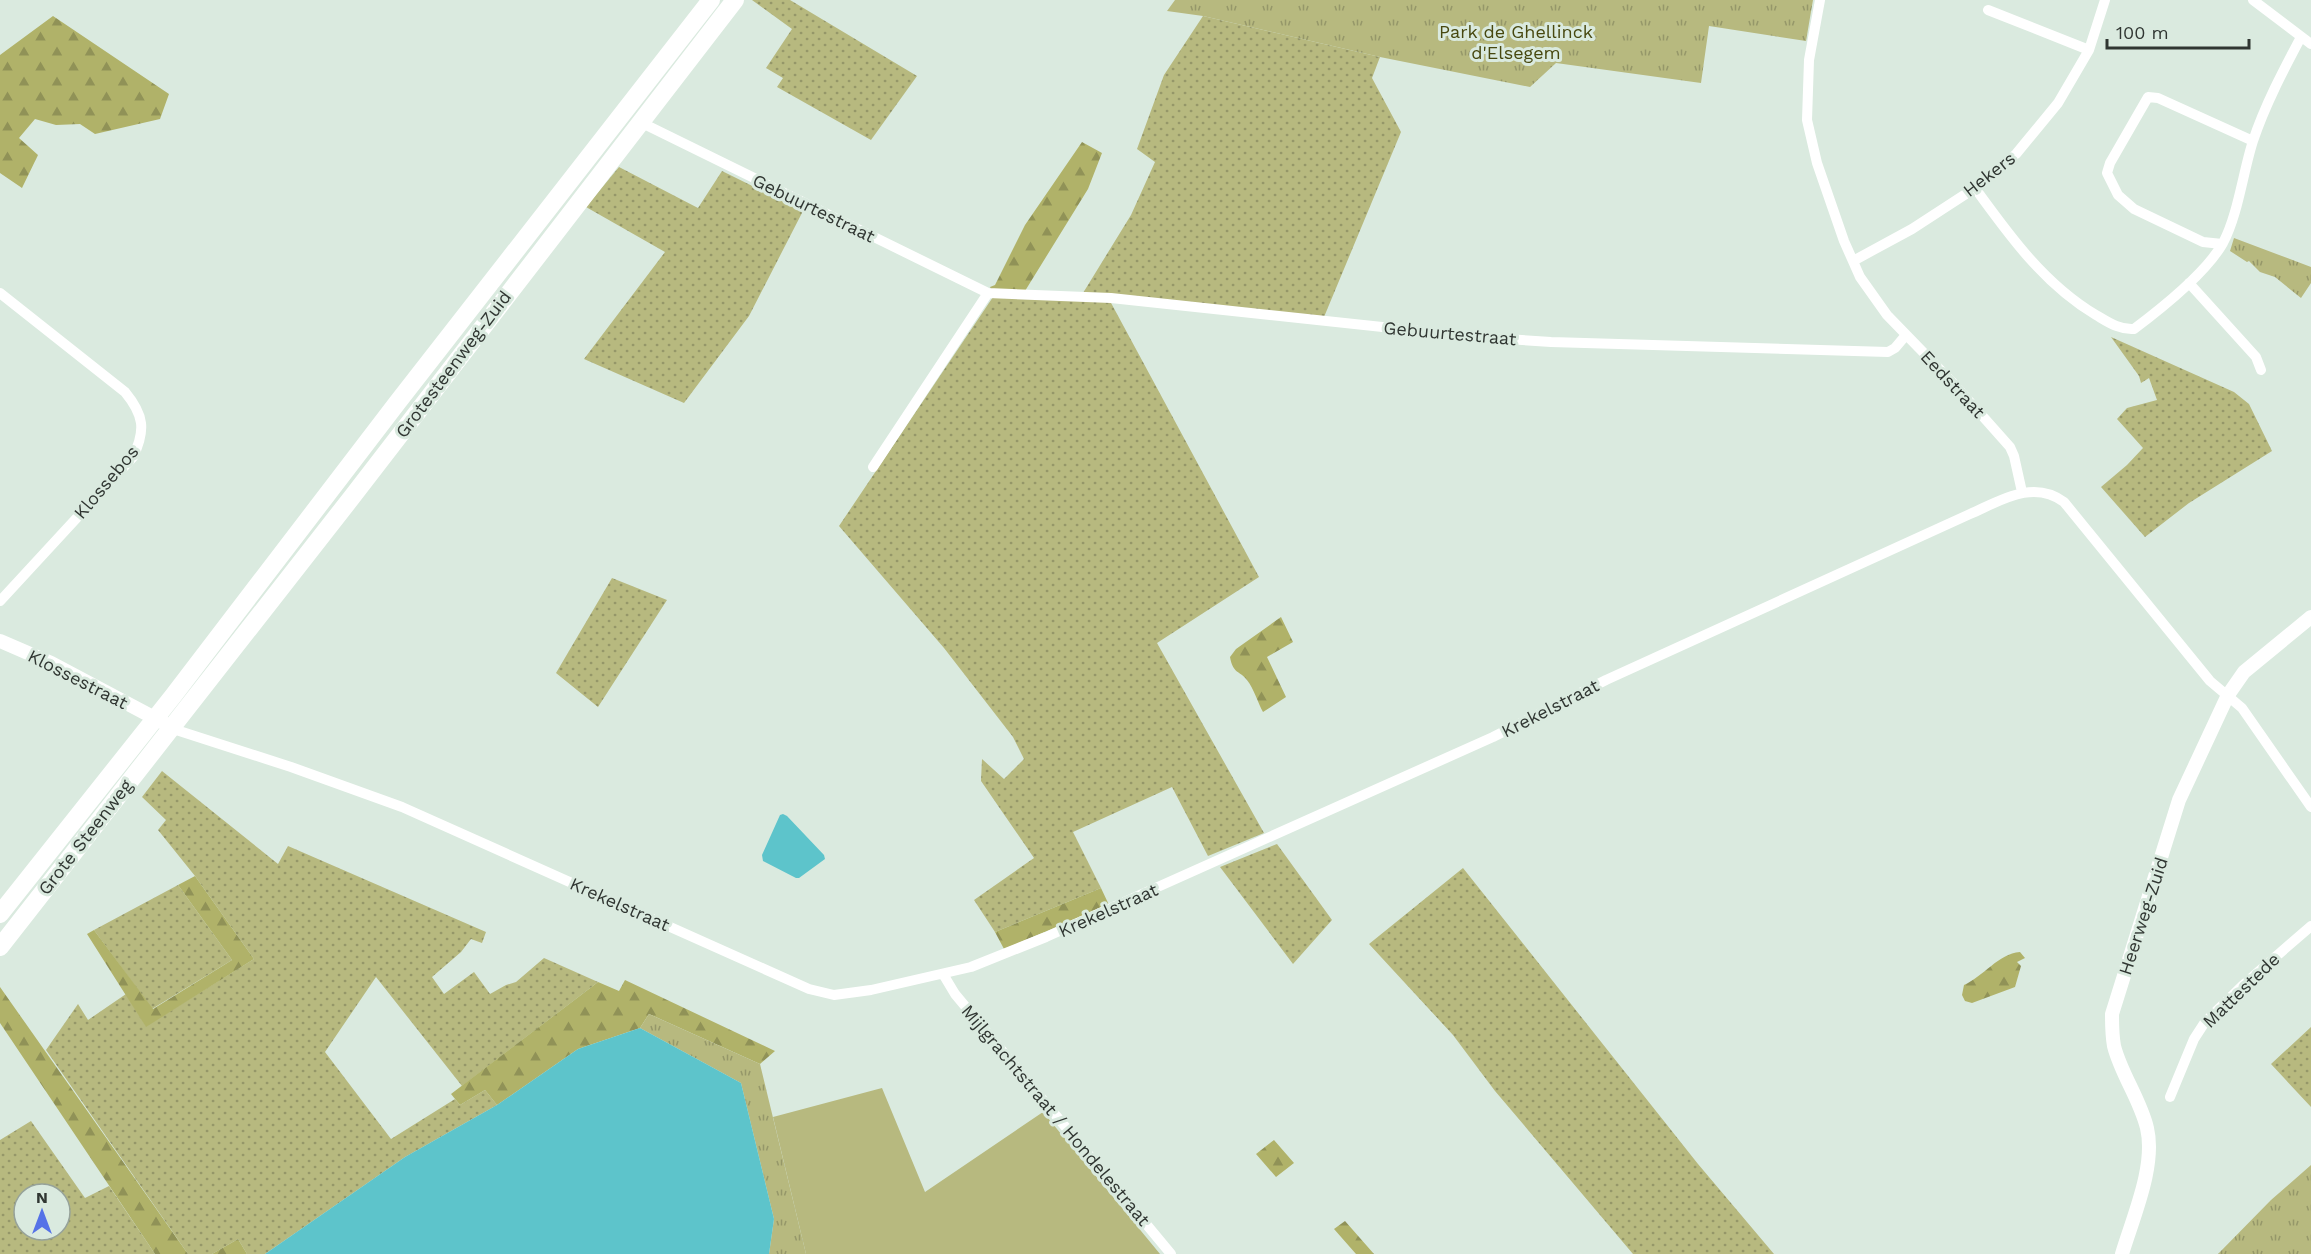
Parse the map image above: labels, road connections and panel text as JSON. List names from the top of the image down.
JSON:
{
  "streets": {
    "highway": ["Grotesteenweg-Zuid", "Grote Steenweg"],
    "street": [
      "Hekers",
      "Gebuurtestraat",
      "Eedstraat",
      "Klossebos",
      "Klossestraat",
      "Krekelstraat",
      "Heerweg-Zuid",
      "Mattestede",
      "Mijlgrachtstraat / Hondelestraat"
    ]
  },
  "crossings": [
    ["Hekers", "Eedstraat"],
    ["Gebuurtestraat", "Grotesteenweg-Zuid"],
    ["Gebuurtestraat", "Eedstraat"],
    ["Grotesteenweg-Zuid", "Klossestraat"],
    ["Grotesteenweg-Zuid", "Krekelstraat"],
    ["Grotesteenweg-Zuid", "Grote Steenweg"],
    ["Eedstraat", "Krekelstraat"],
    ["Klossestraat", "Krekelstraat"],
    ["Klossestraat", "Grote Steenweg"],
    ["Krekelstraat", "Grote Steenweg"],
    ["Krekelstraat", "Mijlgrachtstraat / Hondelestraat"]
  ],
  "parks": ["Park de Ghellinck d'Elsegem"],
  "scale_bar": "100 m",
  "north": "top"
}
